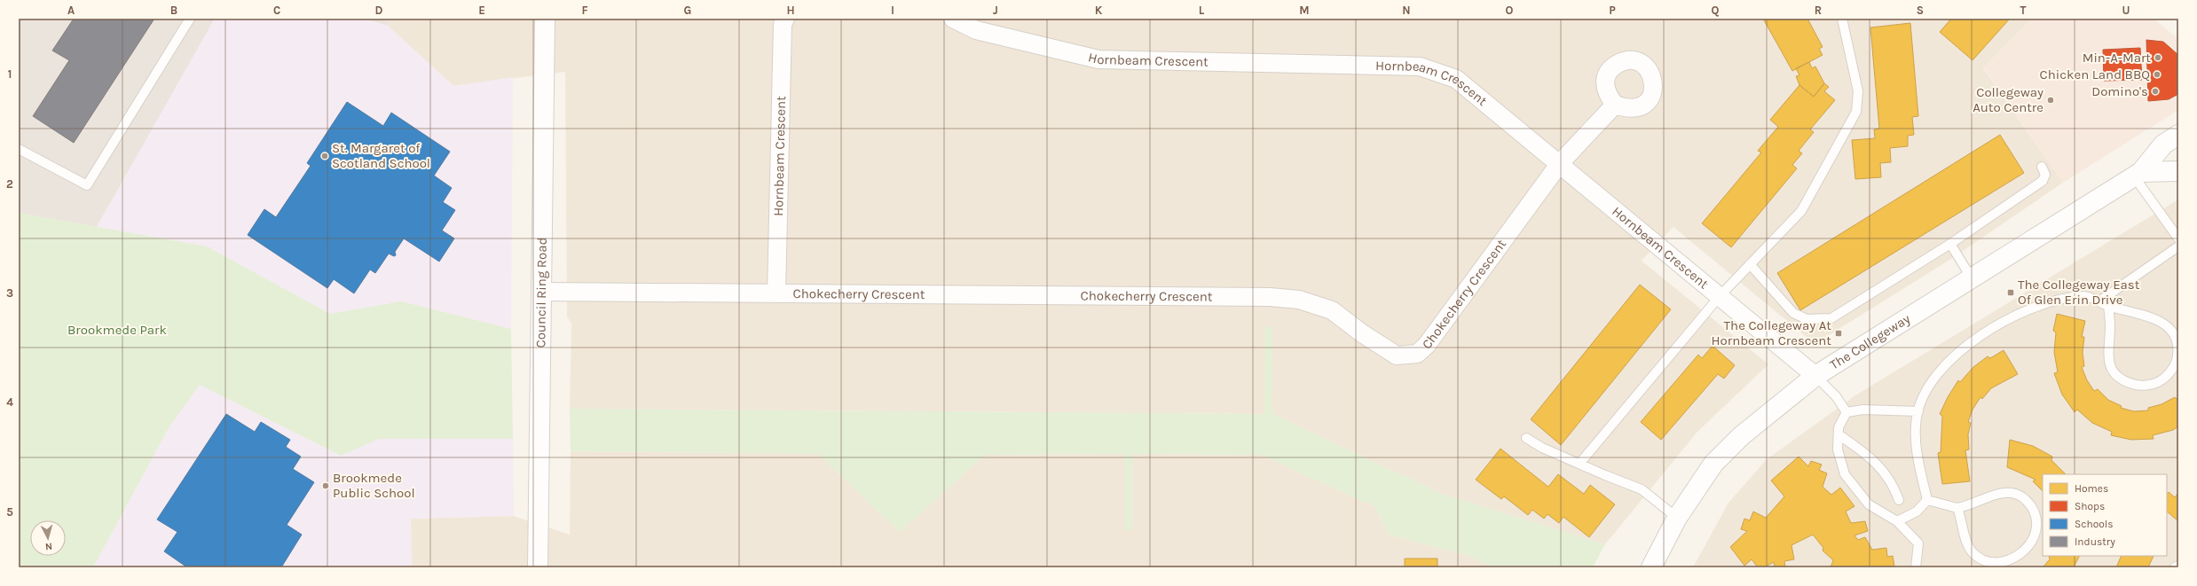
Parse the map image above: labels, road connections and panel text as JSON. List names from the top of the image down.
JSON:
{
  "streets": {
    "street": [
      "Hornbeam Crescent",
      "Council Ring Road",
      "Chokecherry Crescent",
      "The Collegeway"
    ]
  },
  "crossings": [
    ["Hornbeam Crescent", "Chokecherry Crescent"],
    ["Hornbeam Crescent", "The Collegeway"],
    ["Council Ring Road", "Chokecherry Crescent"]
  ],
  "parks": ["Brookmede Park"],
  "places": {
    "other": [
      "Min-A-Mart",
      "Chicken Land BBQ",
      "Domino's",
      "Collegeway Auto Centre",
      "St. Margaret of Scotland School",
      "Brookmede Public School"
    ],
    "transit": ["The Collegeway East Of Glen Erin Drive", "The Collegeway At Hornbeam Crescent"]
  },
  "legend": [
    "Homes",
    "Shops",
    "Schools",
    "Industry"
  ],
  "north": "bottom",
  "grid": {
    "columns": [
      "A",
      "B",
      "C",
      "D",
      "E",
      "F",
      "G",
      "H",
      "I",
      "J",
      "K",
      "L",
      "M",
      "N",
      "O",
      "P",
      "Q",
      "R",
      "S",
      "T",
      "U"
    ],
    "rows": [
      "1",
      "2",
      "3",
      "4",
      "5"
    ]
  }
}
